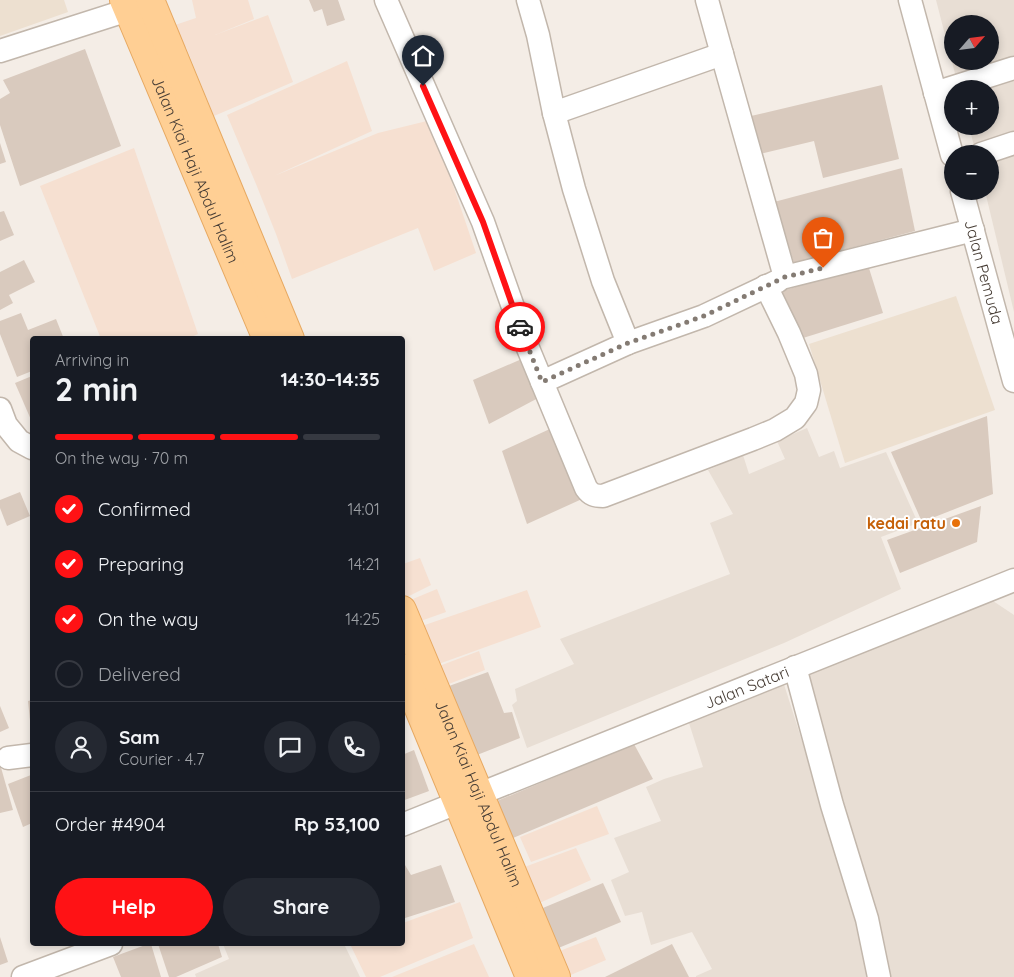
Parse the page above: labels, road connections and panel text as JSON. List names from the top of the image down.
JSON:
{
  "streets": {
    "main road": ["Jalan Kiai Haji Abdul Halim"],
    "street": ["Jalan Pemuda", "Jalan Satari"]
  },
  "crossings": [
    ["Jalan Kiai Haji Abdul Halim", "Jalan Satari"]
  ],
  "places": ["kedai ratu"],
  "north": "top right",
  "page": {
    "map_buttons": ["+", "−"],
    "heading": ["2 min", "Arriving in", "14:30–14:35"],
    "panel": [
      "Sam",
      "Courier · 4.7",
      "Order #4904",
      "Rp 53,100"
    ],
    "bar": "On the way · 70 m",
    "list": [
      ["Confirmed", "14:01"],
      ["Preparing", "14:21"],
      ["On the way", "14:25"],
      "Delivered"
    ],
    "buttons": ["Help", "Share"]
  }
}
